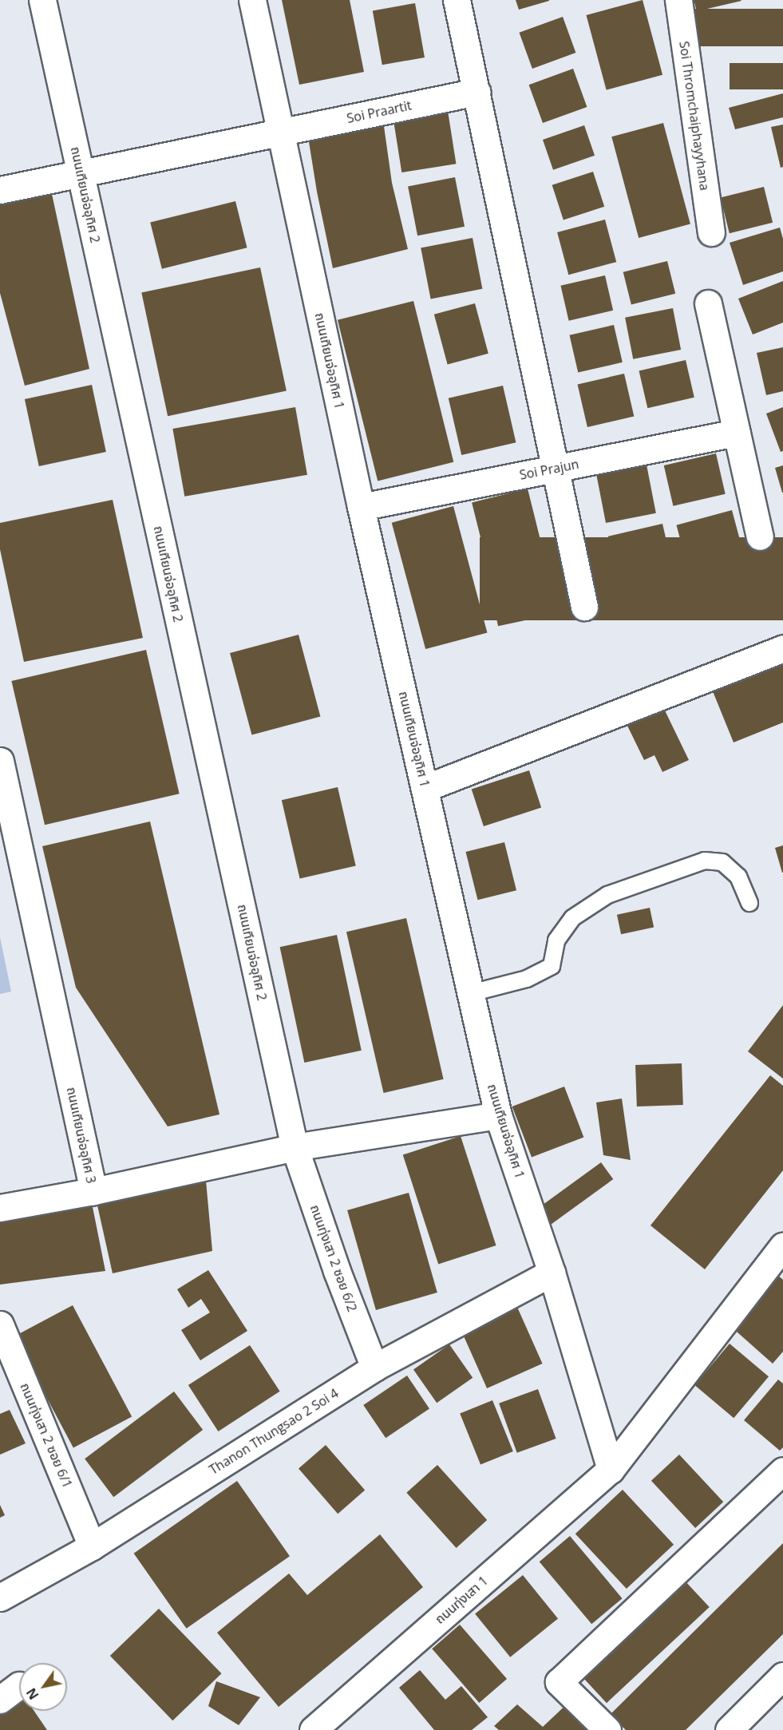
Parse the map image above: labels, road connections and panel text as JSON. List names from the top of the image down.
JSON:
{
  "streets": {
    "street": [
      "Soi Praartit",
      "Soi Thromchaiphayyhana",
      "ถนนเทียนจ่ออุทิศ 2",
      "ถนนเทียนจ่ออุทิศ 1",
      "Soi Prajun",
      "ถนนเทียนจ่ออุทิศ 3",
      "ถนนทุ่งเสา 2 ซอย 6/2",
      "Thanon Thungsao 2 Soi 4",
      "ถนนทุ่งเสา 2 ซอย 6/1",
      "ถนนทุ่งเสา 1"
    ]
  },
  "crossings": [
    ["Soi Praartit", "ถนนเทียนจ่ออุทิศ 2"],
    ["Soi Praartit", "ถนนเทียนจ่ออุทิศ 1"],
    ["ถนนเทียนจ่ออุทิศ 2", "ถนนเทียนจ่ออุทิศ 3"],
    ["ถนนเทียนจ่ออุทิศ 2", "ถนนทุ่งเสา 2 ซอย 6/2"],
    ["ถนนเทียนจ่ออุทิศ 1", "Soi Prajun"],
    ["ถนนเทียนจ่ออุทิศ 1", "ถนนเทียนจ่ออุทิศ 3"],
    ["ถนนเทียนจ่ออุทิศ 1", "Thanon Thungsao 2 Soi 4"],
    ["ถนนเทียนจ่ออุทิศ 1", "ถนนทุ่งเสา 1"],
    ["ถนนเทียนจ่ออุทิศ 3", "ถนนทุ่งเสา 2 ซอย 6/2"],
    ["ถนนทุ่งเสา 2 ซอย 6/2", "Thanon Thungsao 2 Soi 4"],
    ["Thanon Thungsao 2 Soi 4", "ถนนทุ่งเสา 2 ซอย 6/1"]
  ],
  "north": "bottom left"
}
